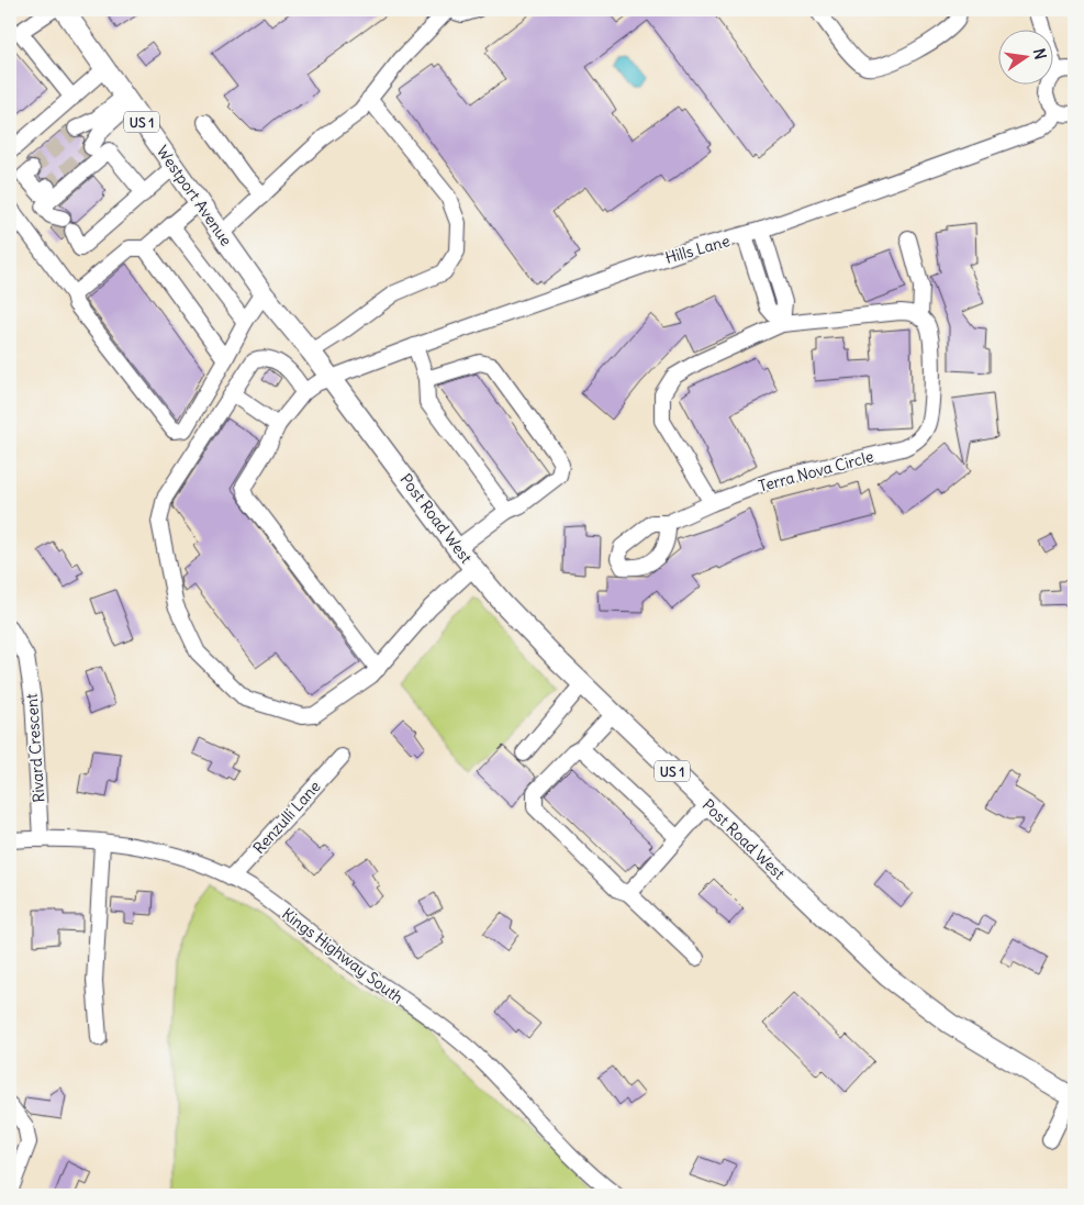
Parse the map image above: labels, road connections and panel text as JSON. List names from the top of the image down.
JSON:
{
  "streets": {
    "main road": ["US 1", "Westport Avenue", "Post Road West"],
    "street": [
      "Hills Lane",
      "Terra Nova Circle",
      "Rivard Crescent",
      "Renzulli Lane",
      "Kings Highway South"
    ]
  },
  "crossings": [
    ["Westport Avenue", "Hills Lane"],
    ["Westport Avenue", "Post Road West"],
    ["Hills Lane", "Post Road West"],
    ["Rivard Crescent", "Kings Highway South"],
    ["Renzulli Lane", "Kings Highway South"]
  ],
  "north": "right"
}
